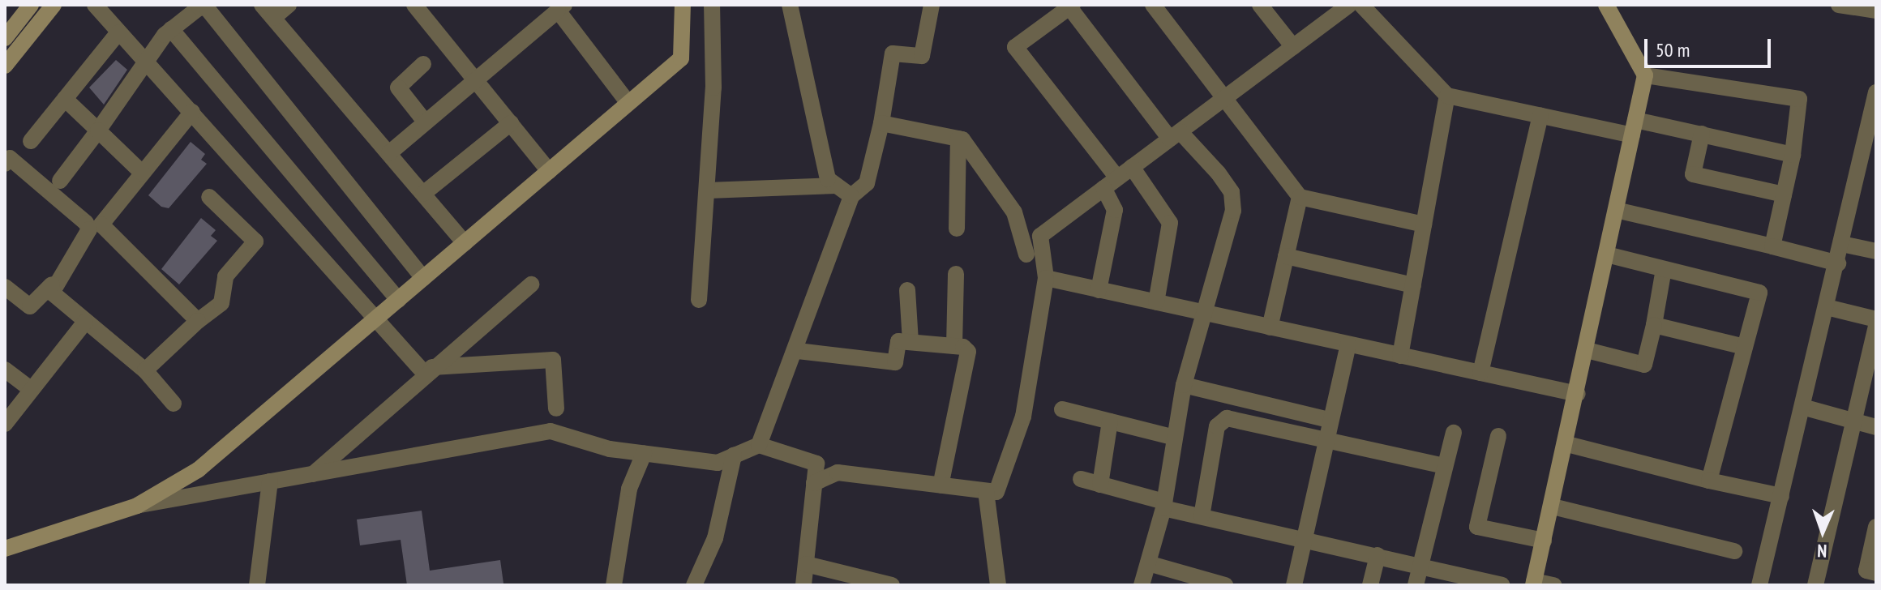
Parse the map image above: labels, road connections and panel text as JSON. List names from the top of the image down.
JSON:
{
  "scale_bar": "50 m",
  "north": "bottom"
}
